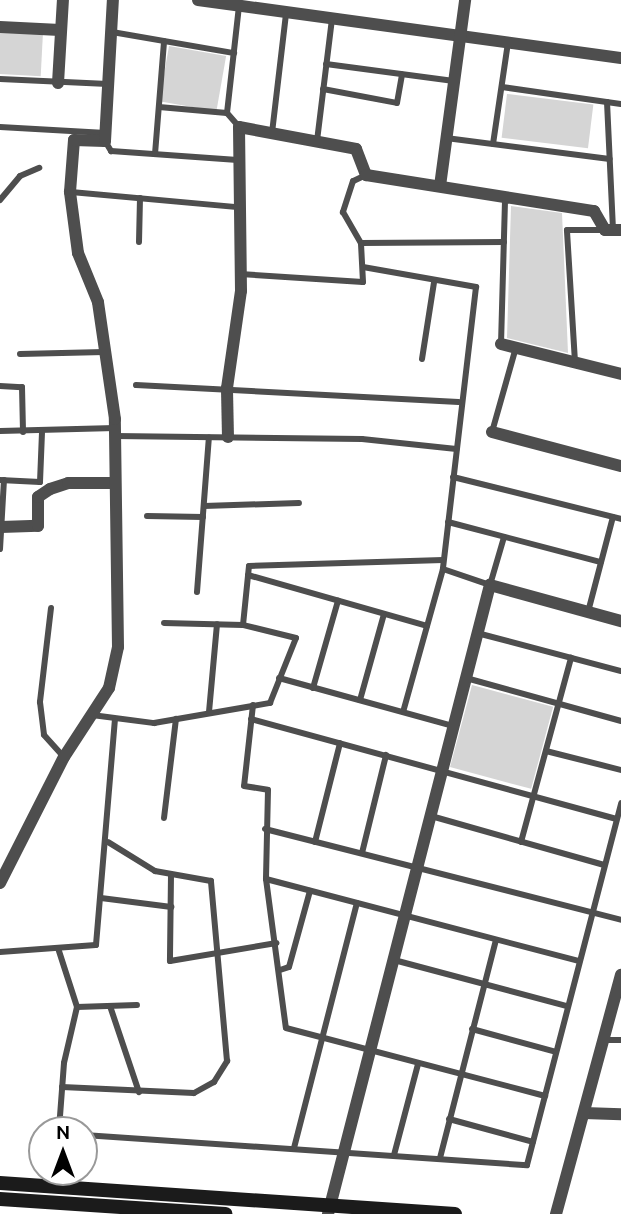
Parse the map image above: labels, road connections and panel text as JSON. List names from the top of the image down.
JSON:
{
  "north": "top"
}
